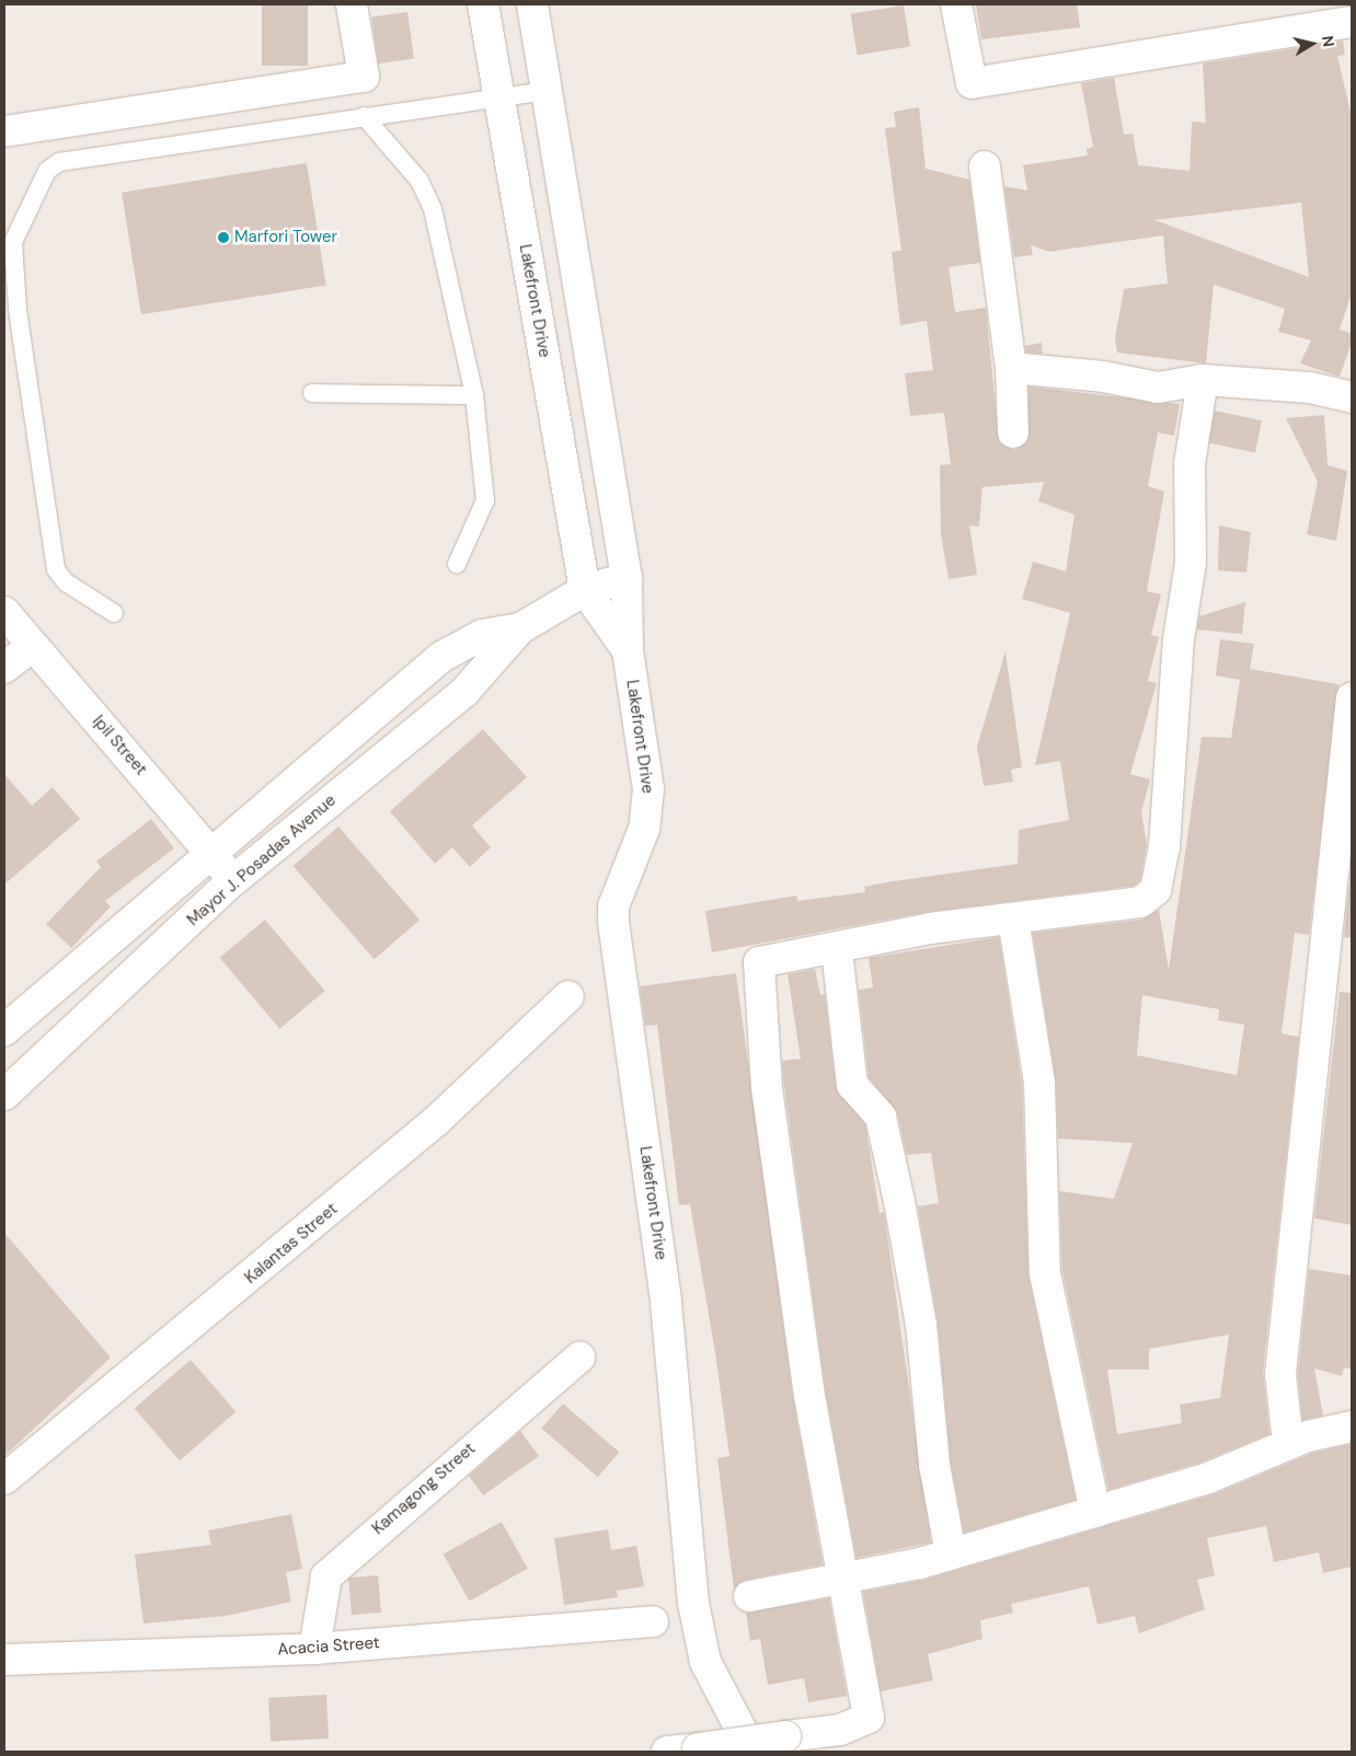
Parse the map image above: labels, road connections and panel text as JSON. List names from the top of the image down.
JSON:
{
  "streets": {
    "street": [
      "Lakefront Drive",
      "Ipil Street",
      "Mayor J. Posadas Avenue",
      "Kalantas Street",
      "Kamagong Street",
      "Acacia Street"
    ]
  },
  "crossings": [
    ["Lakefront Drive", "Mayor J. Posadas Avenue"],
    ["Ipil Street", "Mayor J. Posadas Avenue"],
    ["Kamagong Street", "Acacia Street"]
  ],
  "places": ["Marfori Tower"],
  "north": "right"
}
